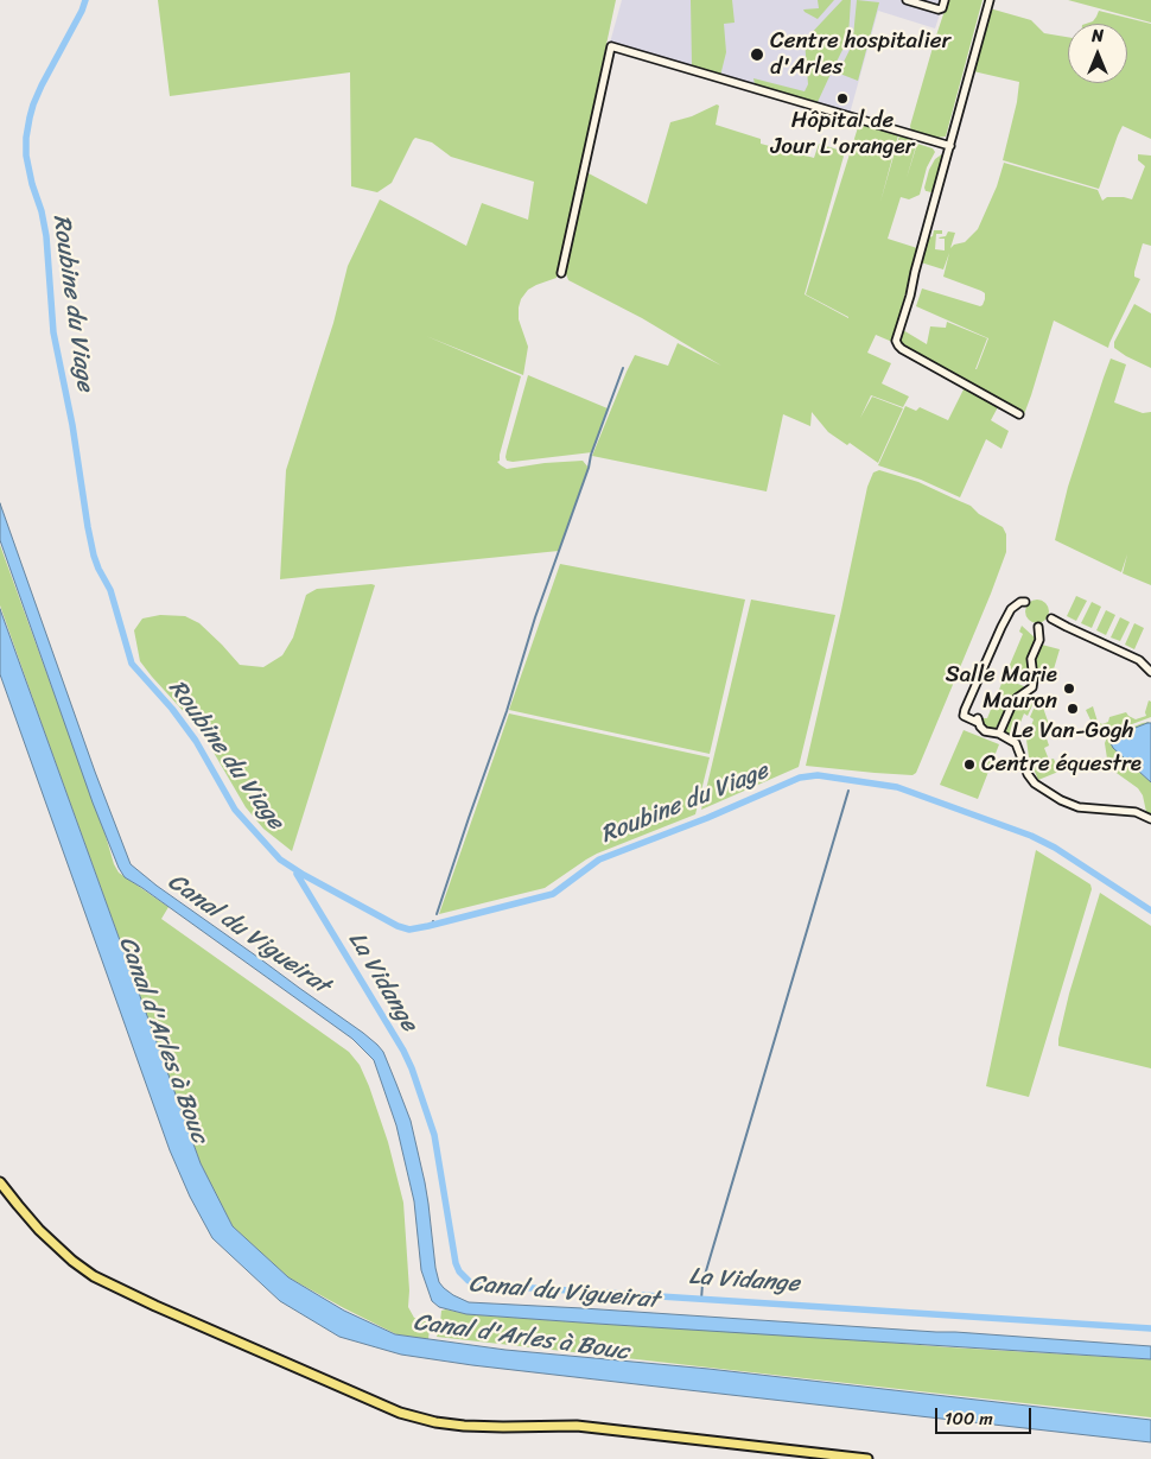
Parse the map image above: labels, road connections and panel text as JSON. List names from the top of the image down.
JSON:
{
  "water": [
    "Roubine du Viage",
    "Canal du Vigueirat",
    "La Vidange",
    "Canal d'Arles à Bouc"
  ],
  "places": [
    "Centre hospitalier d'Arles",
    "Hôpital de Jour L'oranger",
    "Salle Marie Mauron",
    "Le Van-Gogh",
    "Centre équestre"
  ],
  "scale_bar": "100 m",
  "north": "top"
}
